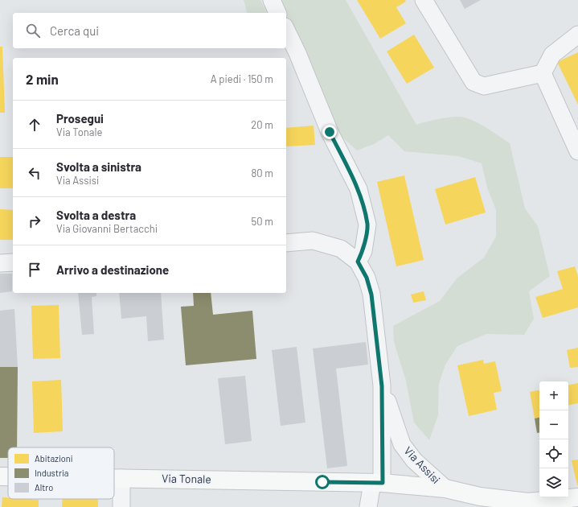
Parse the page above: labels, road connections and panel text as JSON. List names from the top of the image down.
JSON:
{
  "streets": {
    "street": ["Via Assisi", "Via Tonale"]
  },
  "crossings": [
    ["Via Assisi", "Via Tonale"]
  ],
  "legend": ["Abitazioni", "Industria", "Altro"],
  "page": {
    "search": "Cerca qui",
    "heading": ["2 min", "A piedi · 150 m"],
    "list": [
      ["Prosegui", "Via Tonale", "20 m"],
      ["Svolta a sinistra", "Via Assisi", "80 m"],
      ["Svolta a destra", "Via Giovanni Bertacchi", "50 m"],
      "Arrivo a destinazione"
    ],
    "map_buttons": ["+", "−"]
  }
}
